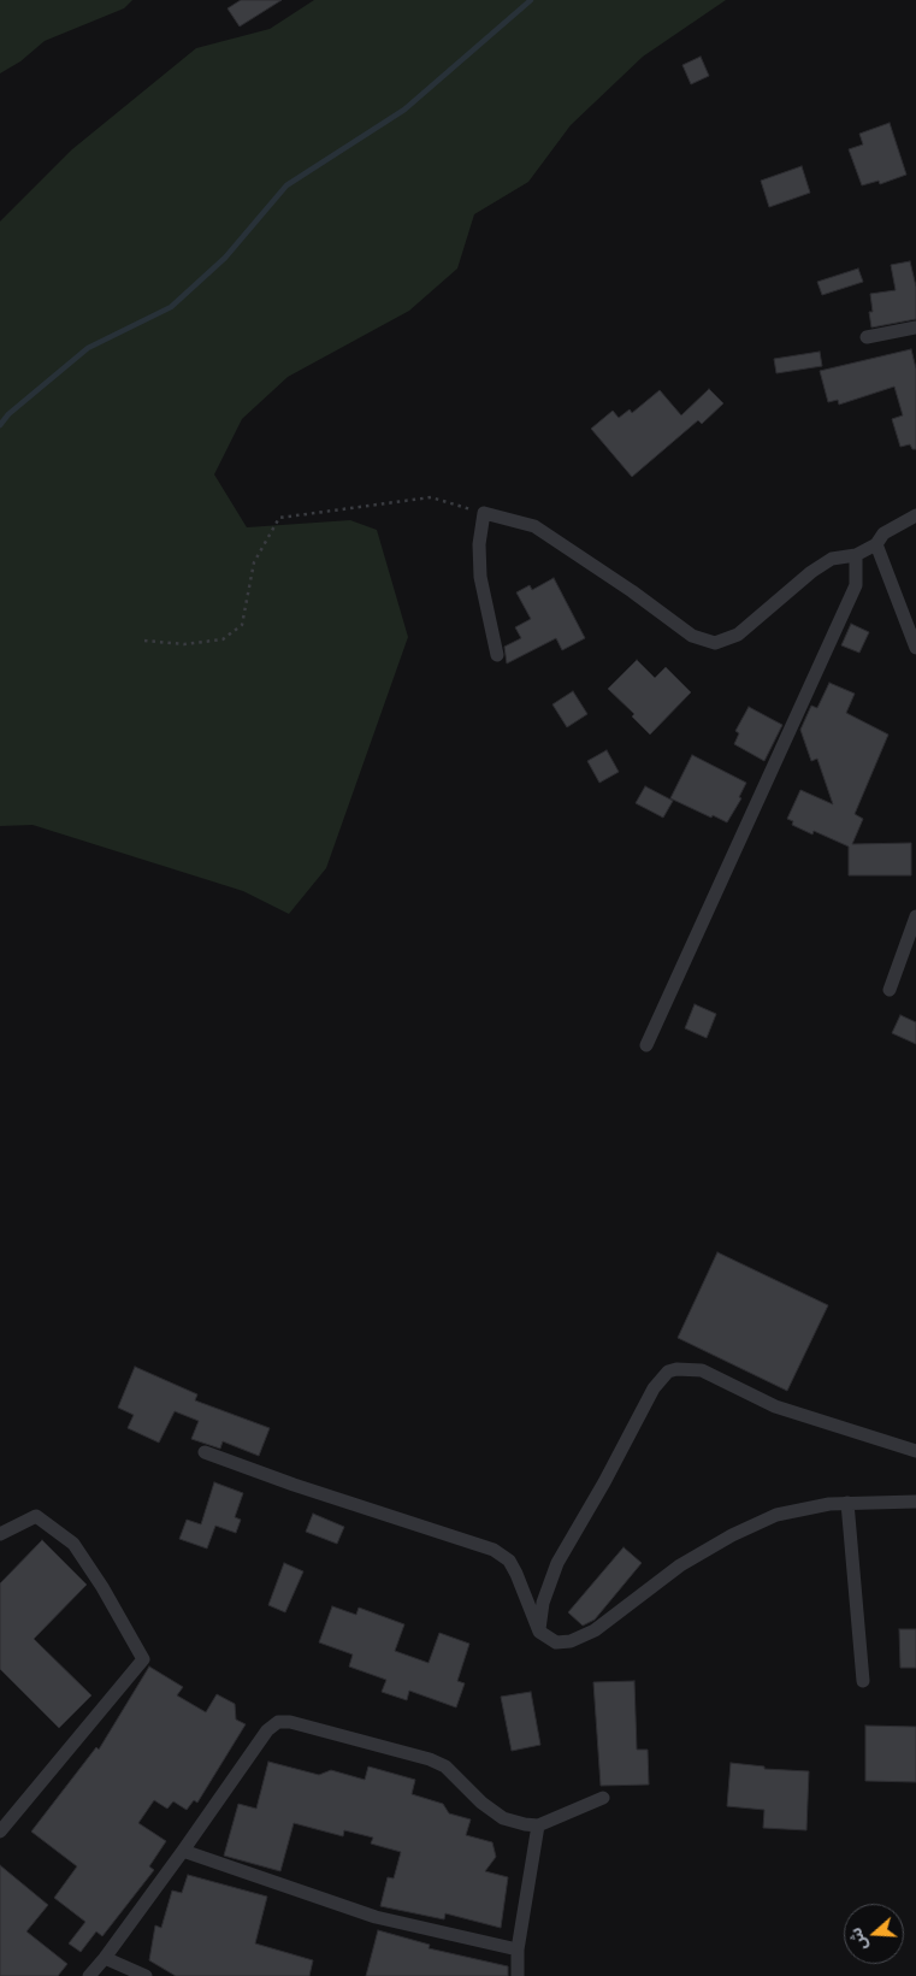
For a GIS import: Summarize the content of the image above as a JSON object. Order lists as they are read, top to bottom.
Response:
{
  "north": "left"
}
